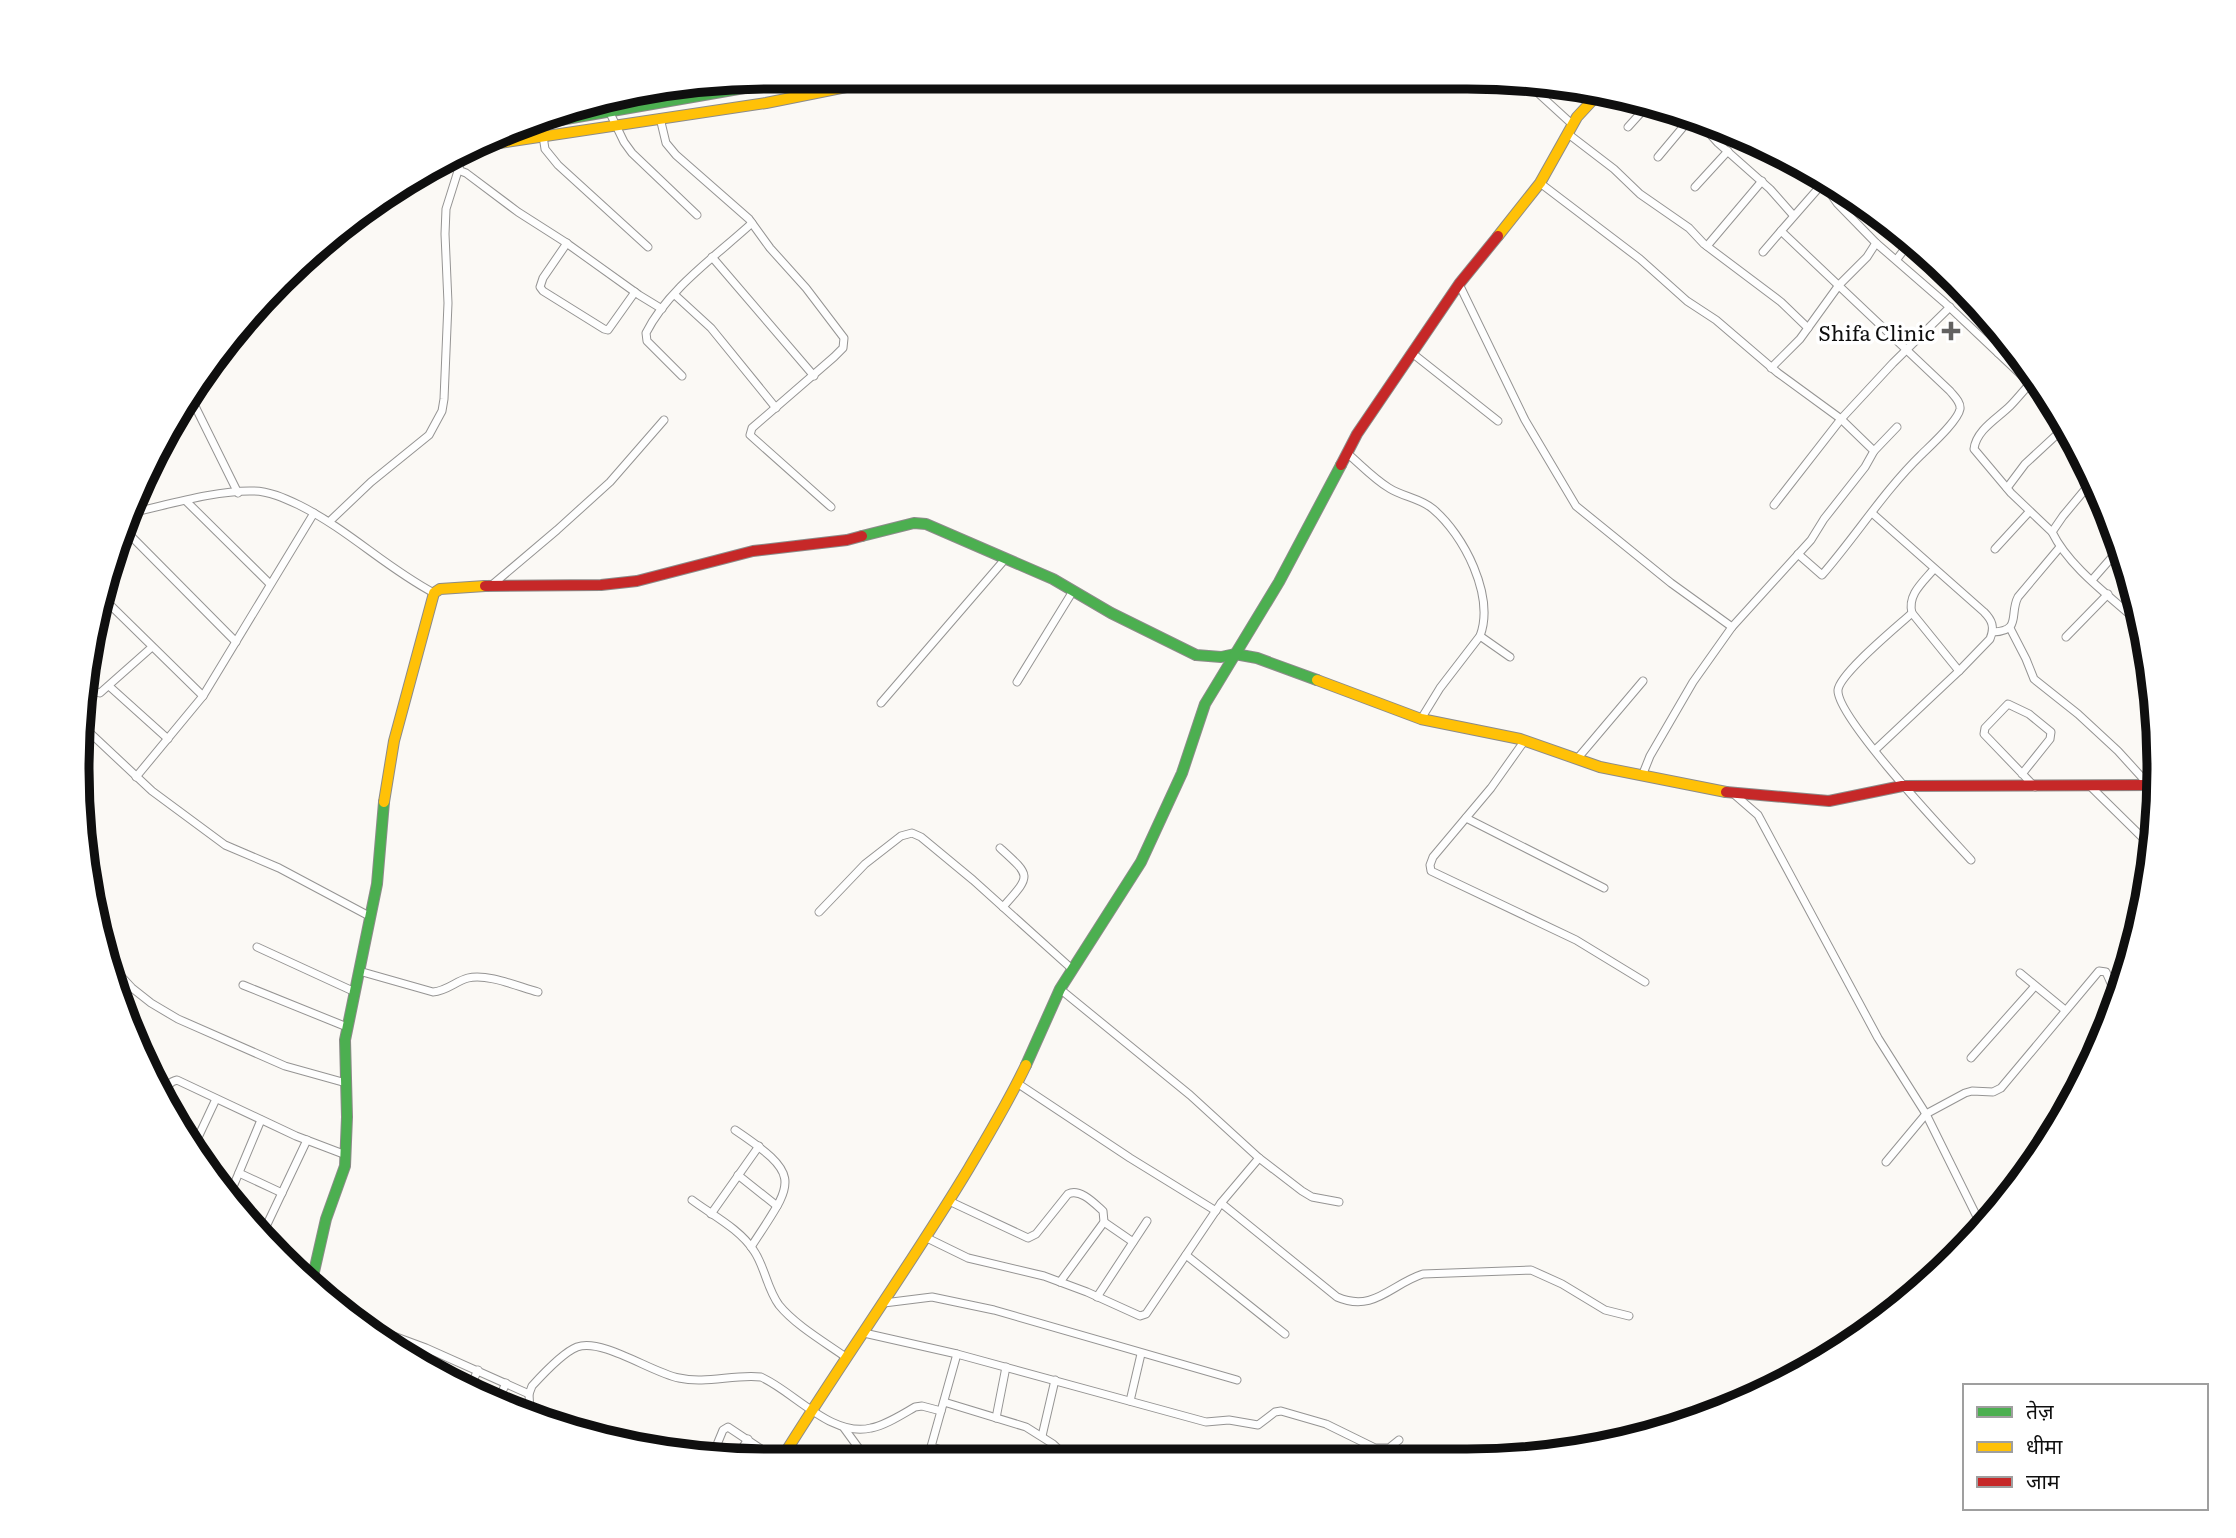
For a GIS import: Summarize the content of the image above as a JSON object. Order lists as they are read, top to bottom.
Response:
{
  "places": {
    "health": ["Shifa Clinic"]
  },
  "legend": ["तेज़", "धीमा", "जाम"]
}
